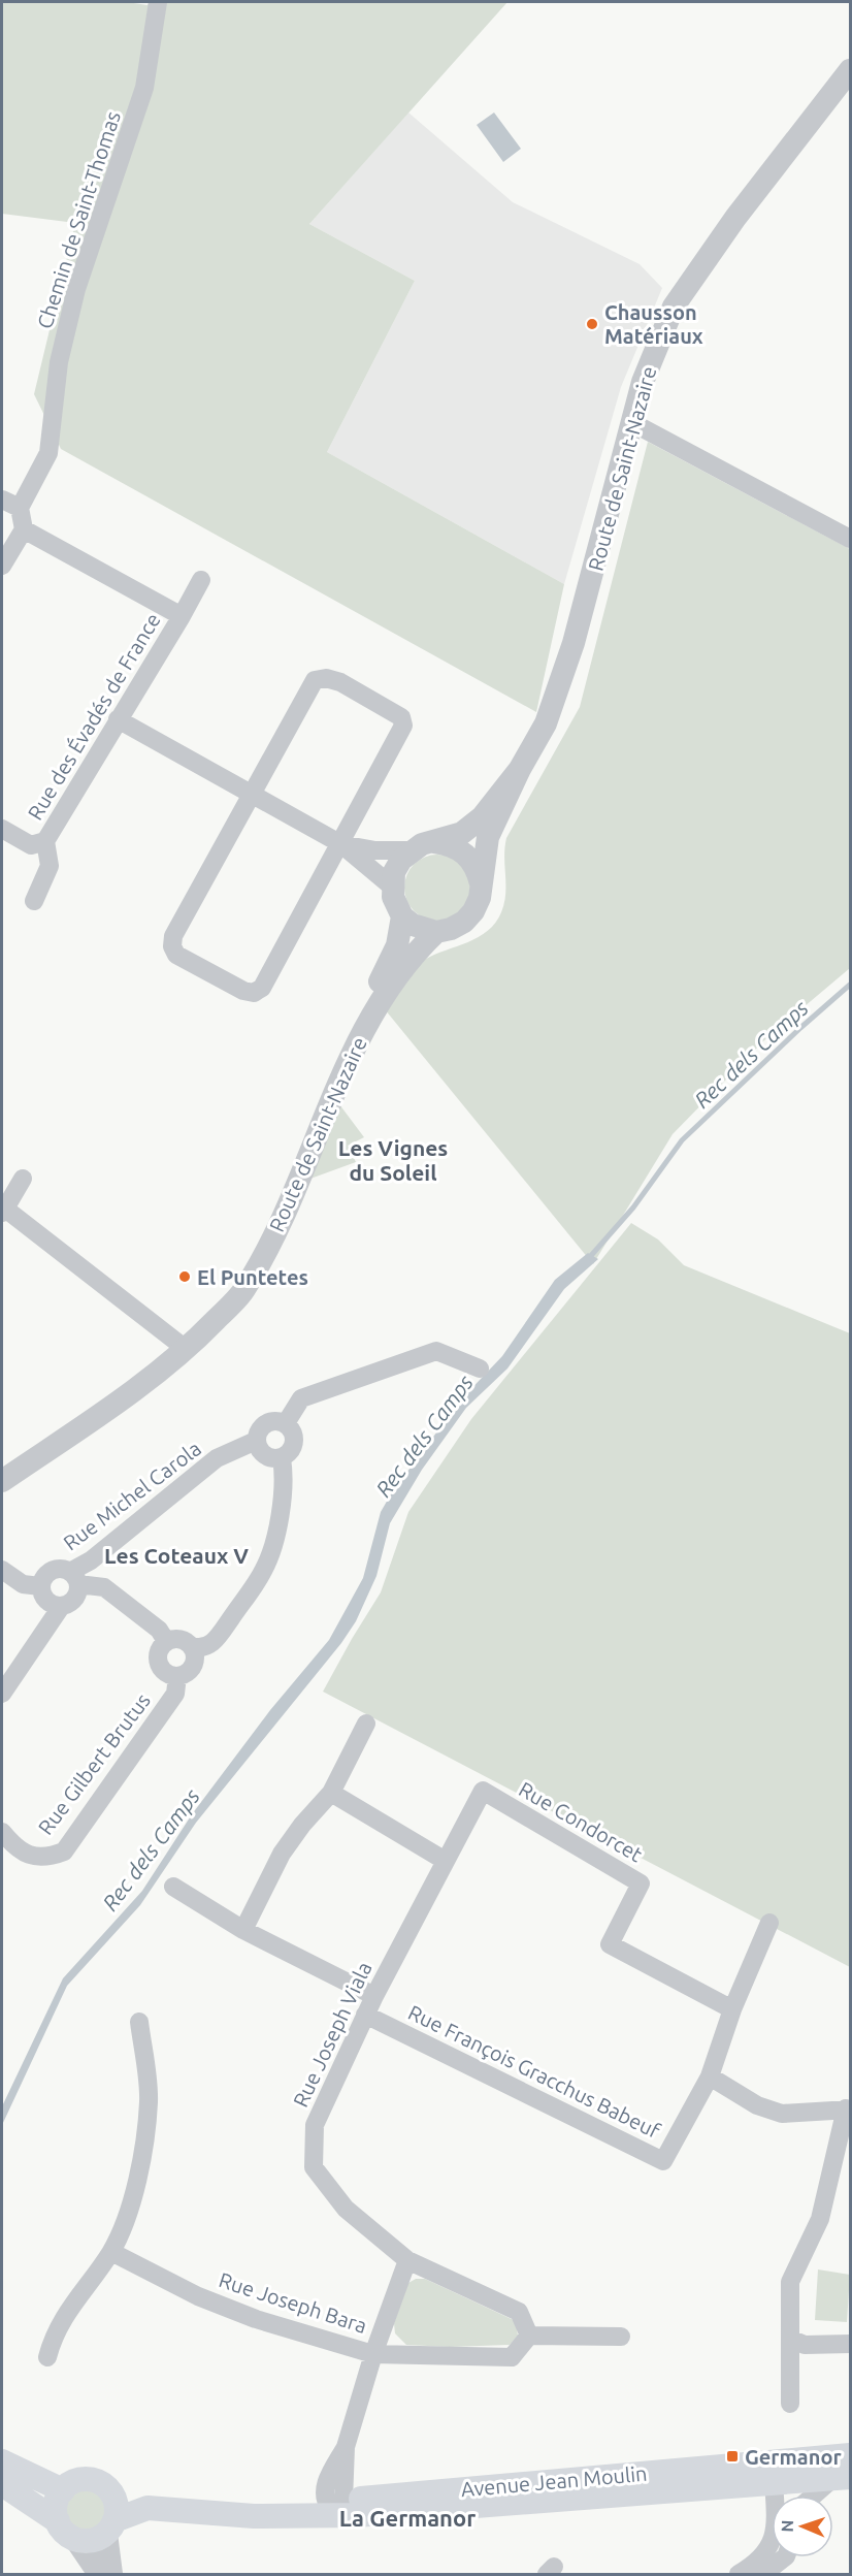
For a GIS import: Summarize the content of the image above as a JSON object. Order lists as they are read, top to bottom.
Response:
{
  "streets": {
    "main road": ["Avenue Jean Moulin"],
    "street": [
      "Chemin de Saint-Thomas",
      "Route de Saint-Nazaire",
      "Rue des Évadés de France",
      "Rue Michel Carola",
      "Rue Gilbert Brutus",
      "Rue Condorcet",
      "Rue Joseph Viala",
      "Rue François Gracchus Babeuf",
      "Rue Joseph Bara"
    ]
  },
  "crossings": [
    ["Rue Condorcet", "Rue Joseph Viala"],
    ["Rue Joseph Viala", "Rue François Gracchus Babeuf"],
    ["Rue Joseph Bara", "Avenue Jean Moulin"]
  ],
  "districts": ["Les Vignes du Soleil", "Les Coteaux V", "La Germanor"],
  "water": ["Rec dels Camps"],
  "places": {
    "other": ["Chausson Matériaux", "El Puntetes"],
    "transit": ["Germanor"]
  },
  "north": "left"
}
